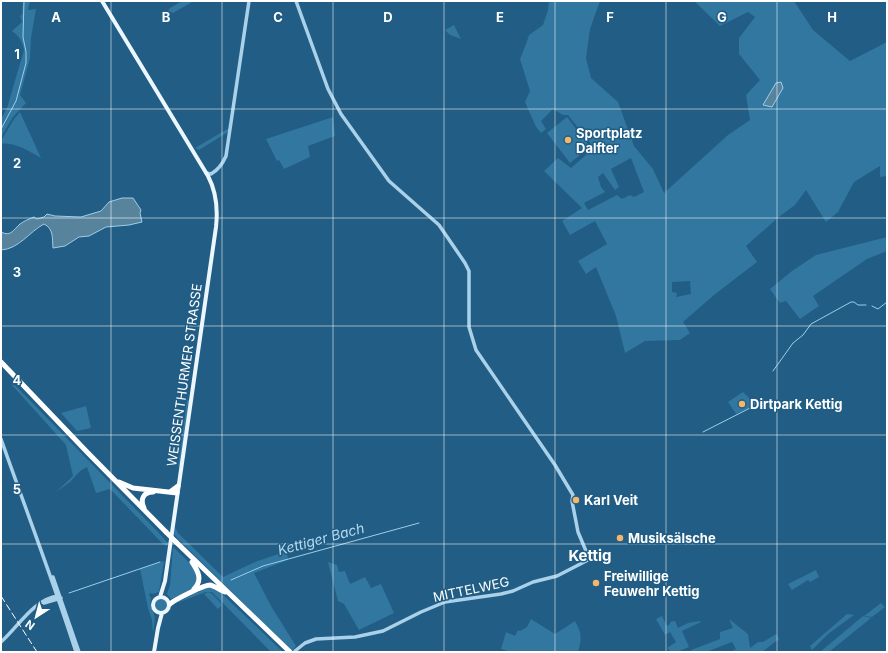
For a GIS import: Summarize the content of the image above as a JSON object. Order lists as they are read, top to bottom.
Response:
{
  "streets": {
    "main road": ["WEISSENTHURMER STRASSE"],
    "street": ["MITTELWEG"]
  },
  "districts": ["Kettig"],
  "water": ["Kettiger Bach"],
  "places": [
    "Sportplatz Dalfter",
    "Dirtpark Kettig",
    "Karl Veit",
    "Musiksälsche",
    "Freiwillige Feuwehr Kettig"
  ],
  "north": "bottom left",
  "grid": {
    "columns": [
      "A",
      "B",
      "C",
      "D",
      "E",
      "F",
      "G",
      "H"
    ],
    "rows": [
      "1",
      "2",
      "3",
      "4",
      "5"
    ]
  }
}
